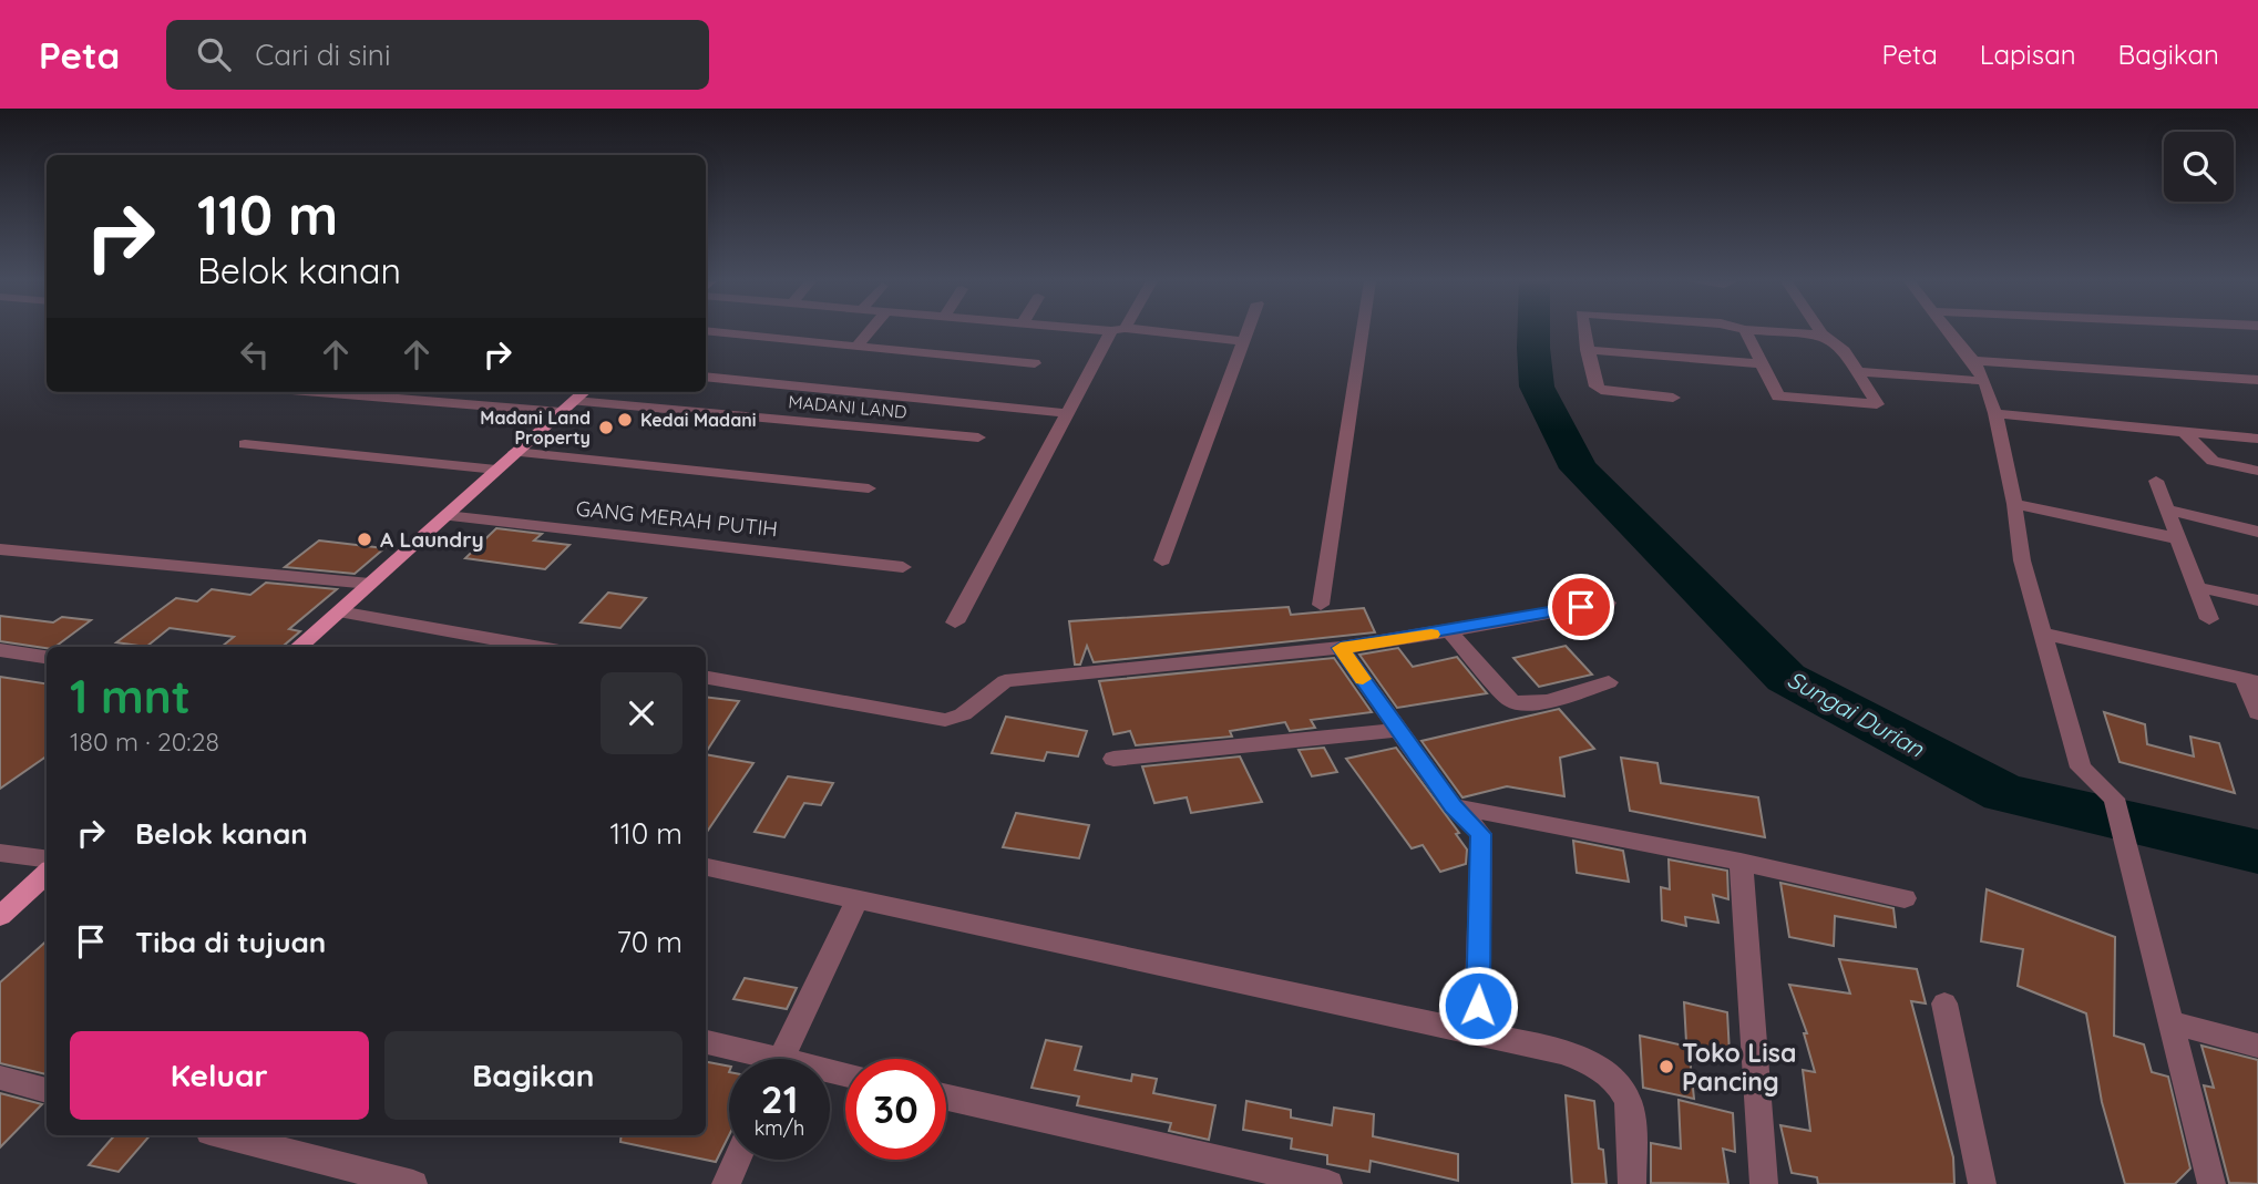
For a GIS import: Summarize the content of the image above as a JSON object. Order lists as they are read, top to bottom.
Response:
{
  "streets": {
    "street": ["MADANI LAND", "GANG MERAH PUTIH"]
  },
  "water": ["Sungai Durian"],
  "places": [
    "Kedai Madani",
    "Madani Land Property",
    "A Laundry",
    "Toko Lisa Pancing"
  ],
  "page": {
    "header": "Peta",
    "search": "Cari di sini",
    "nav": ["Peta", "Lapisan", "Bagikan"],
    "turn": ["110 m", "Belok kanan"],
    "heading": ["1 mnt", "180 m · 20:28"],
    "list": [
      {
        "name": "Belok kanan",
        "value": "110 m"
      },
      {
        "name": "Tiba di tujuan",
        "value": "70 m"
      }
    ],
    "buttons": ["Keluar", "Bagikan"],
    "speed": "21 km/h",
    "limit": "30"
  }
}
